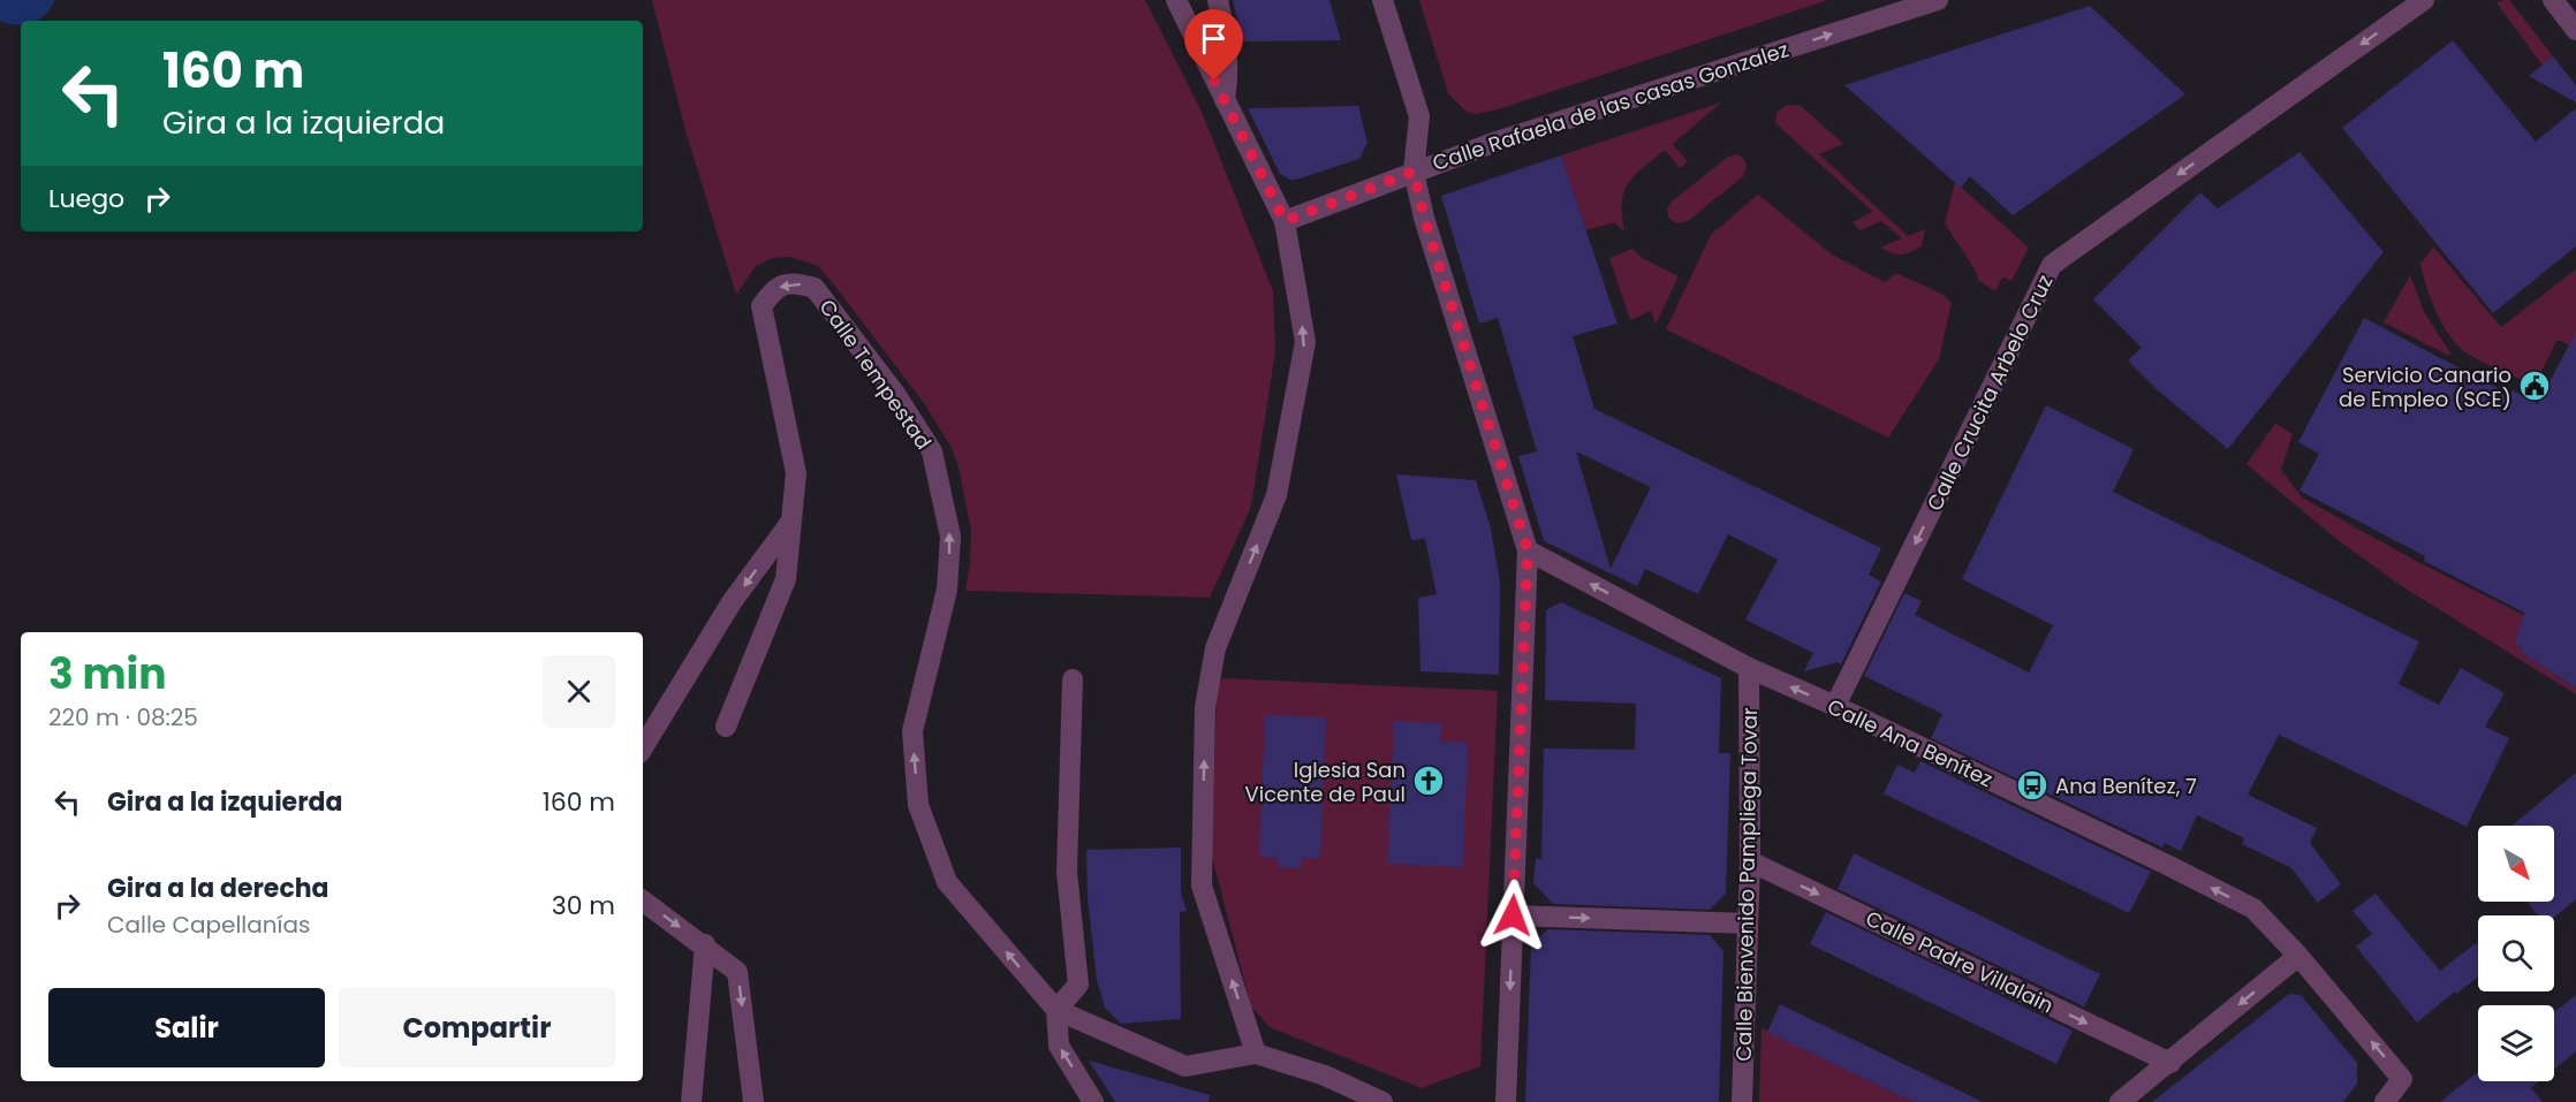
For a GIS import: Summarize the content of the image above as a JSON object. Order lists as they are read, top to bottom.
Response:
{
  "streets": {
    "street": [
      "Calle Rafaela de las casas Gonzalez",
      "Calle Tempestad",
      "Calle Crucita Arbelo Cruz",
      "Calle Ana Benítez",
      "Calle Bienvenido Pampliega Tovar",
      "Calle Padre Villalain"
    ]
  },
  "crossings": [
    ["Calle Crucita Arbelo Cruz", "Calle Ana Benítez"],
    ["Calle Ana Benítez", "Calle Bienvenido Pampliega Tovar"],
    ["Calle Bienvenido Pampliega Tovar", "Calle Padre Villalain"]
  ],
  "one_way": [
    "Calle Rafaela de las casas Gonzalez",
    "Calle Crucita Arbelo Cruz",
    "Calle Ana Benítez",
    "Calle Padre Villalain"
  ],
  "places": {
    "public building": ["Servicio Canario de Empleo (SCE)"],
    "church": ["Iglesia San Vicente de Paul"],
    "bus stop": ["Ana Benítez, 7"]
  },
  "north": "bottom right",
  "page": {
    "turn": ["160 m", "Gira a la izquierda"],
    "then": "Luego",
    "heading": ["3 min", "220 m · 08:25"],
    "list": [
      {
        "name": "Gira a la izquierda",
        "value": "160 m"
      },
      {
        "name": "Gira a la derecha",
        "note": "Calle Capellanías",
        "value": "30 m"
      }
    ],
    "buttons": ["Salir", "Compartir"]
  }
}
